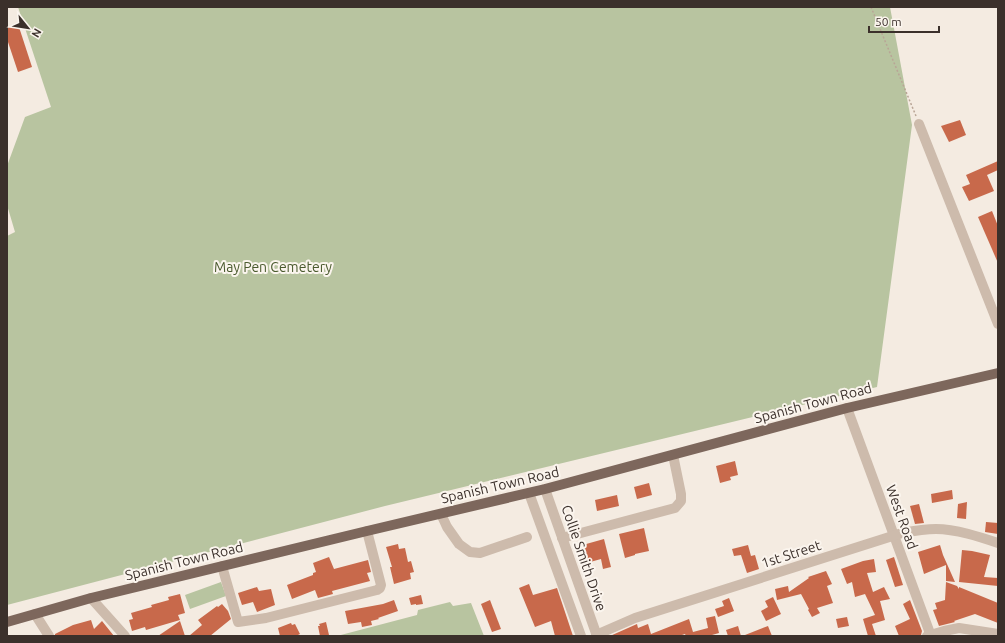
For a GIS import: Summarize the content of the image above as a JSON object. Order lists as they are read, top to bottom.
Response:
{
  "streets": {
    "main road": ["Spanish Town Road"],
    "street": ["West Road", "1st Street", "Collie Smith Drive"]
  },
  "crossings": [
    ["Spanish Town Road", "West Road"],
    ["Spanish Town Road", "Collie Smith Drive"],
    ["West Road", "1st Street"],
    ["1st Street", "Collie Smith Drive"]
  ],
  "parks": ["May Pen Cemetery"],
  "scale_bar": "50 m",
  "north": "bottom right"
}
